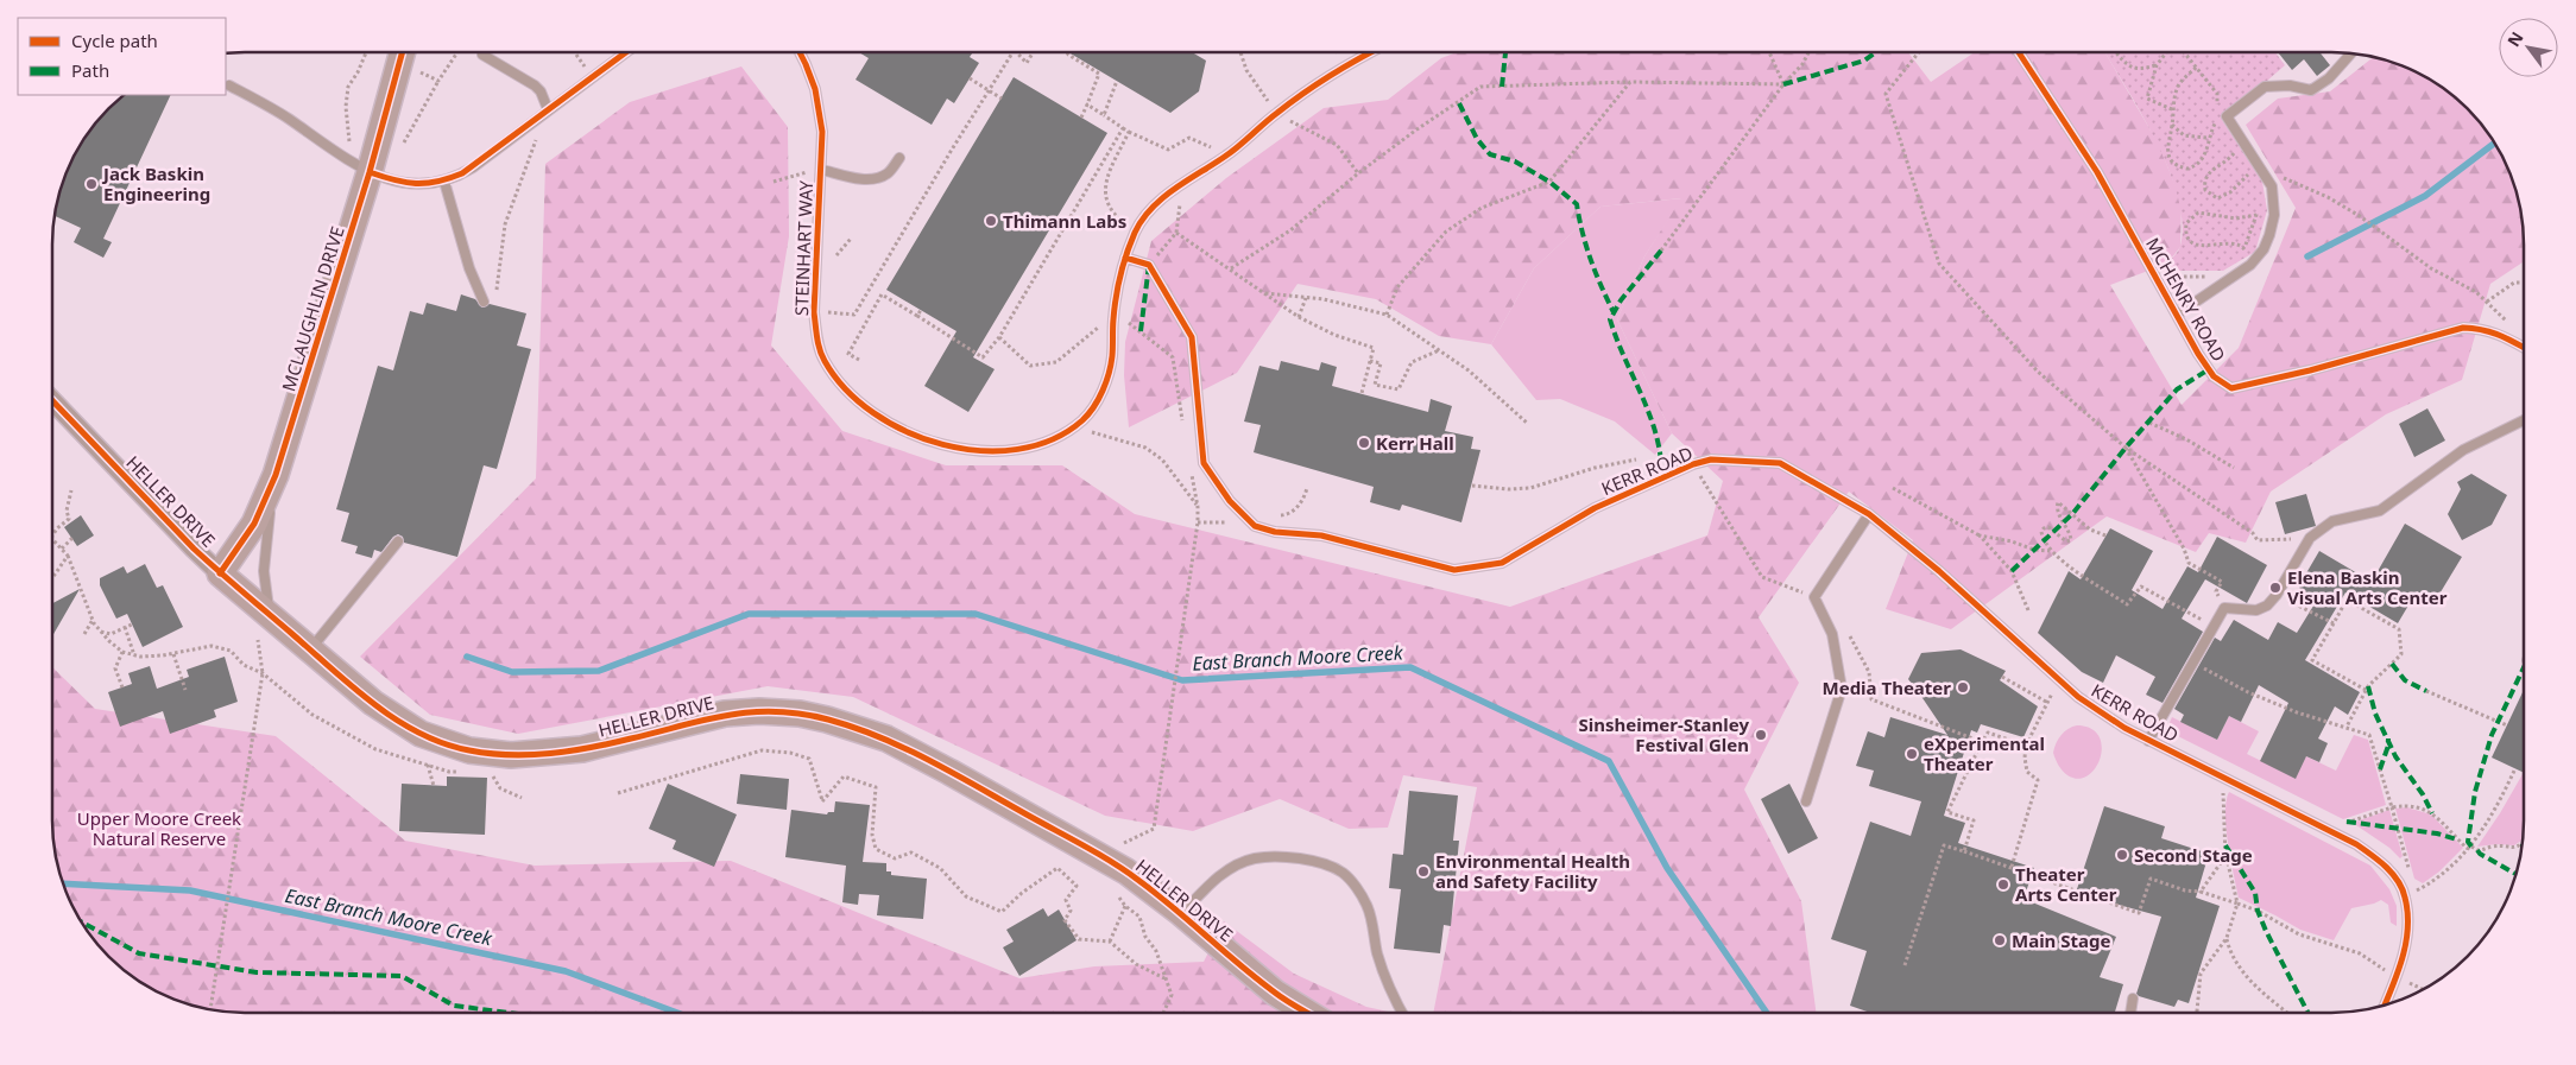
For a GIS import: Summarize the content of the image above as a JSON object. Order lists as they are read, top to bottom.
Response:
{
  "streets": {
    "main road": ["MCLAUGHLIN DRIVE", "HELLER DRIVE"],
    "lane": ["STEINHART WAY", "MCHENRY ROAD", "KERR ROAD"]
  },
  "crossings": [
    ["MCLAUGHLIN DRIVE", "HELLER DRIVE"]
  ],
  "water": ["East Branch Moore Creek"],
  "parks": ["Upper Moore Creek Natural Reserve"],
  "places": [
    "Jack Baskin Engineering",
    "Thimann Labs",
    "Kerr Hall",
    "Elena Baskin Visual Arts Center",
    "Media Theater",
    "Sinsheimer-Stanley Festival Glen",
    "eXperimental Theater",
    "Second Stage",
    "Environmental Health and Safety Facility",
    "Theater Arts Center",
    "Main Stage"
  ],
  "legend": ["Cycle path", "Path"],
  "north": "top left"
}
